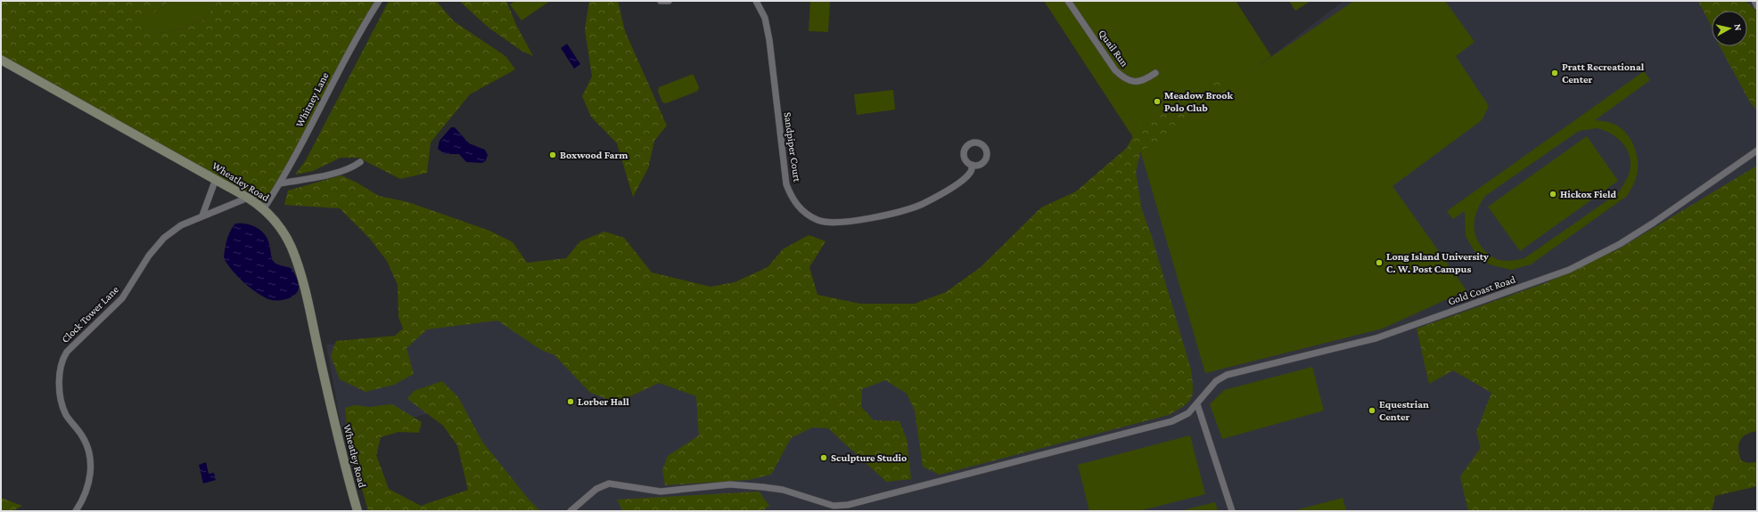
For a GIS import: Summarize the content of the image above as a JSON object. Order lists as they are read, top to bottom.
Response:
{
  "streets": {
    "main road": ["Wheatley Road"],
    "street": [
      "Quail Run",
      "Whitney Lane",
      "Sandpiper Court",
      "Gold Coast Road",
      "Clock Tower Lane"
    ]
  },
  "crossings": [
    ["Whitney Lane", "Wheatley Road"],
    ["Wheatley Road", "Clock Tower Lane"]
  ],
  "places": [
    "Pratt Recreational Center",
    "Meadow Brook Polo Club",
    "Boxwood Farm",
    "Hickox Field",
    "Long Island University C. W. Post Campus",
    "Lorber Hall",
    "Equestrian Center",
    "Sculpture Studio"
  ],
  "north": "right"
}
